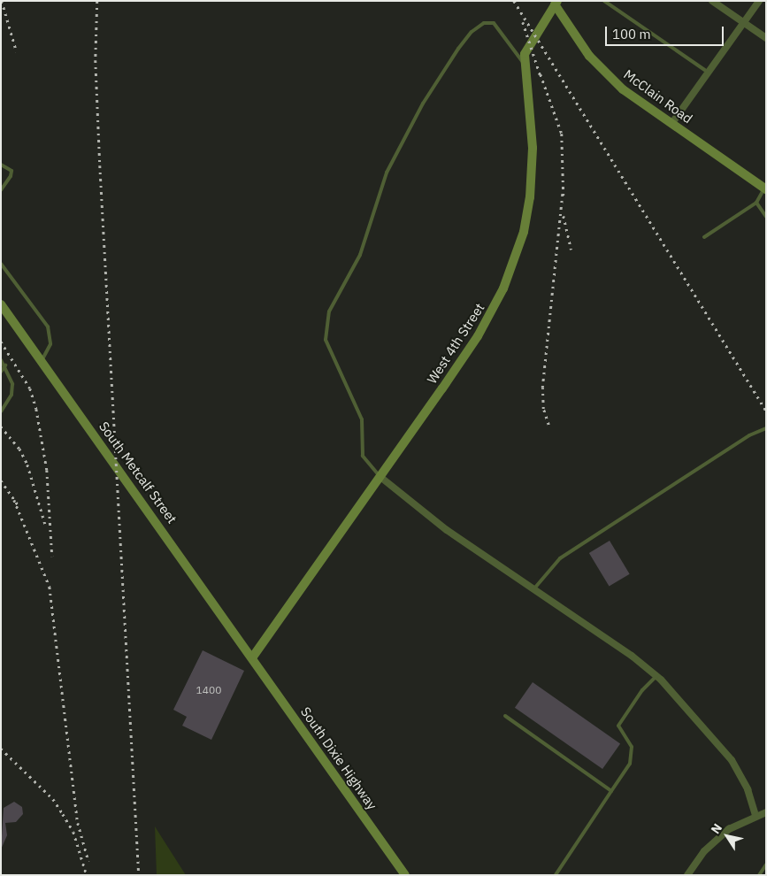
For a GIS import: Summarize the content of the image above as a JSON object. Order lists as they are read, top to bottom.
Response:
{
  "streets": {
    "street": [
      "McClain Road",
      "West 4th Street",
      "South Metcalf Street",
      "South Dixie Highway"
    ]
  },
  "crossings": [
    ["McClain Road", "West 4th Street"],
    ["West 4th Street", "South Metcalf Street"],
    ["West 4th Street", "South Dixie Highway"],
    ["South Metcalf Street", "South Dixie Highway"]
  ],
  "house_numbers": ["1400"],
  "scale_bar": "100 m",
  "north": "top left"
}
